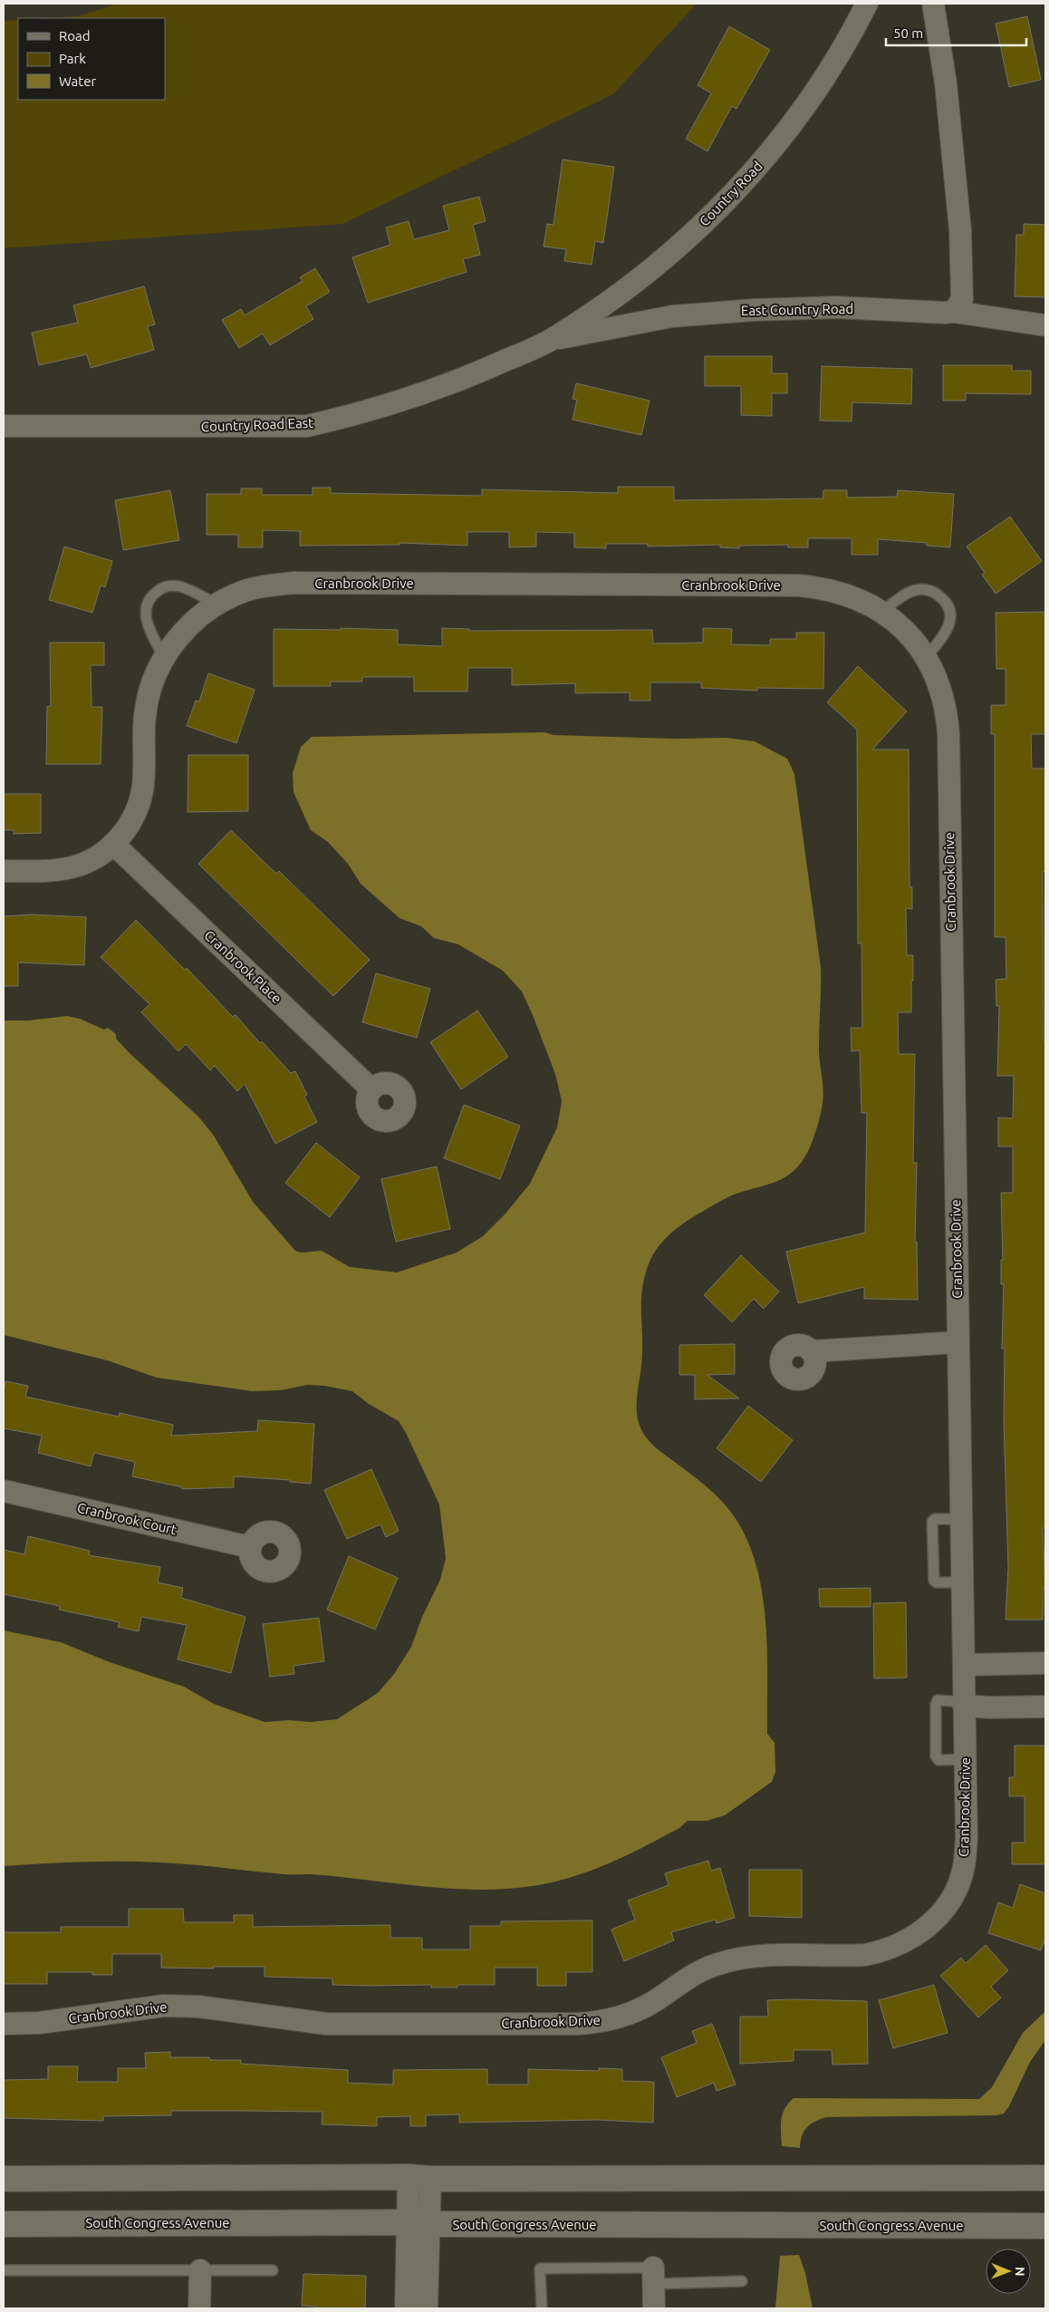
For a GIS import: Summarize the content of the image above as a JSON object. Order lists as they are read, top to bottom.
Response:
{
  "streets": {
    "main road": ["South Congress Avenue"],
    "street": [
      "Country Road",
      "East Country Road",
      "Country Road East",
      "Cranbrook Drive",
      "Cranbrook Place",
      "Cranbrook Court"
    ]
  },
  "crossings": [
    ["Country Road", "East Country Road"],
    ["Country Road", "Country Road East"],
    ["East Country Road", "Country Road East"],
    ["Cranbrook Drive", "Cranbrook Place"]
  ],
  "legend": ["Road", "Park", "Water"],
  "scale_bar": "50 m",
  "north": "right"
}
